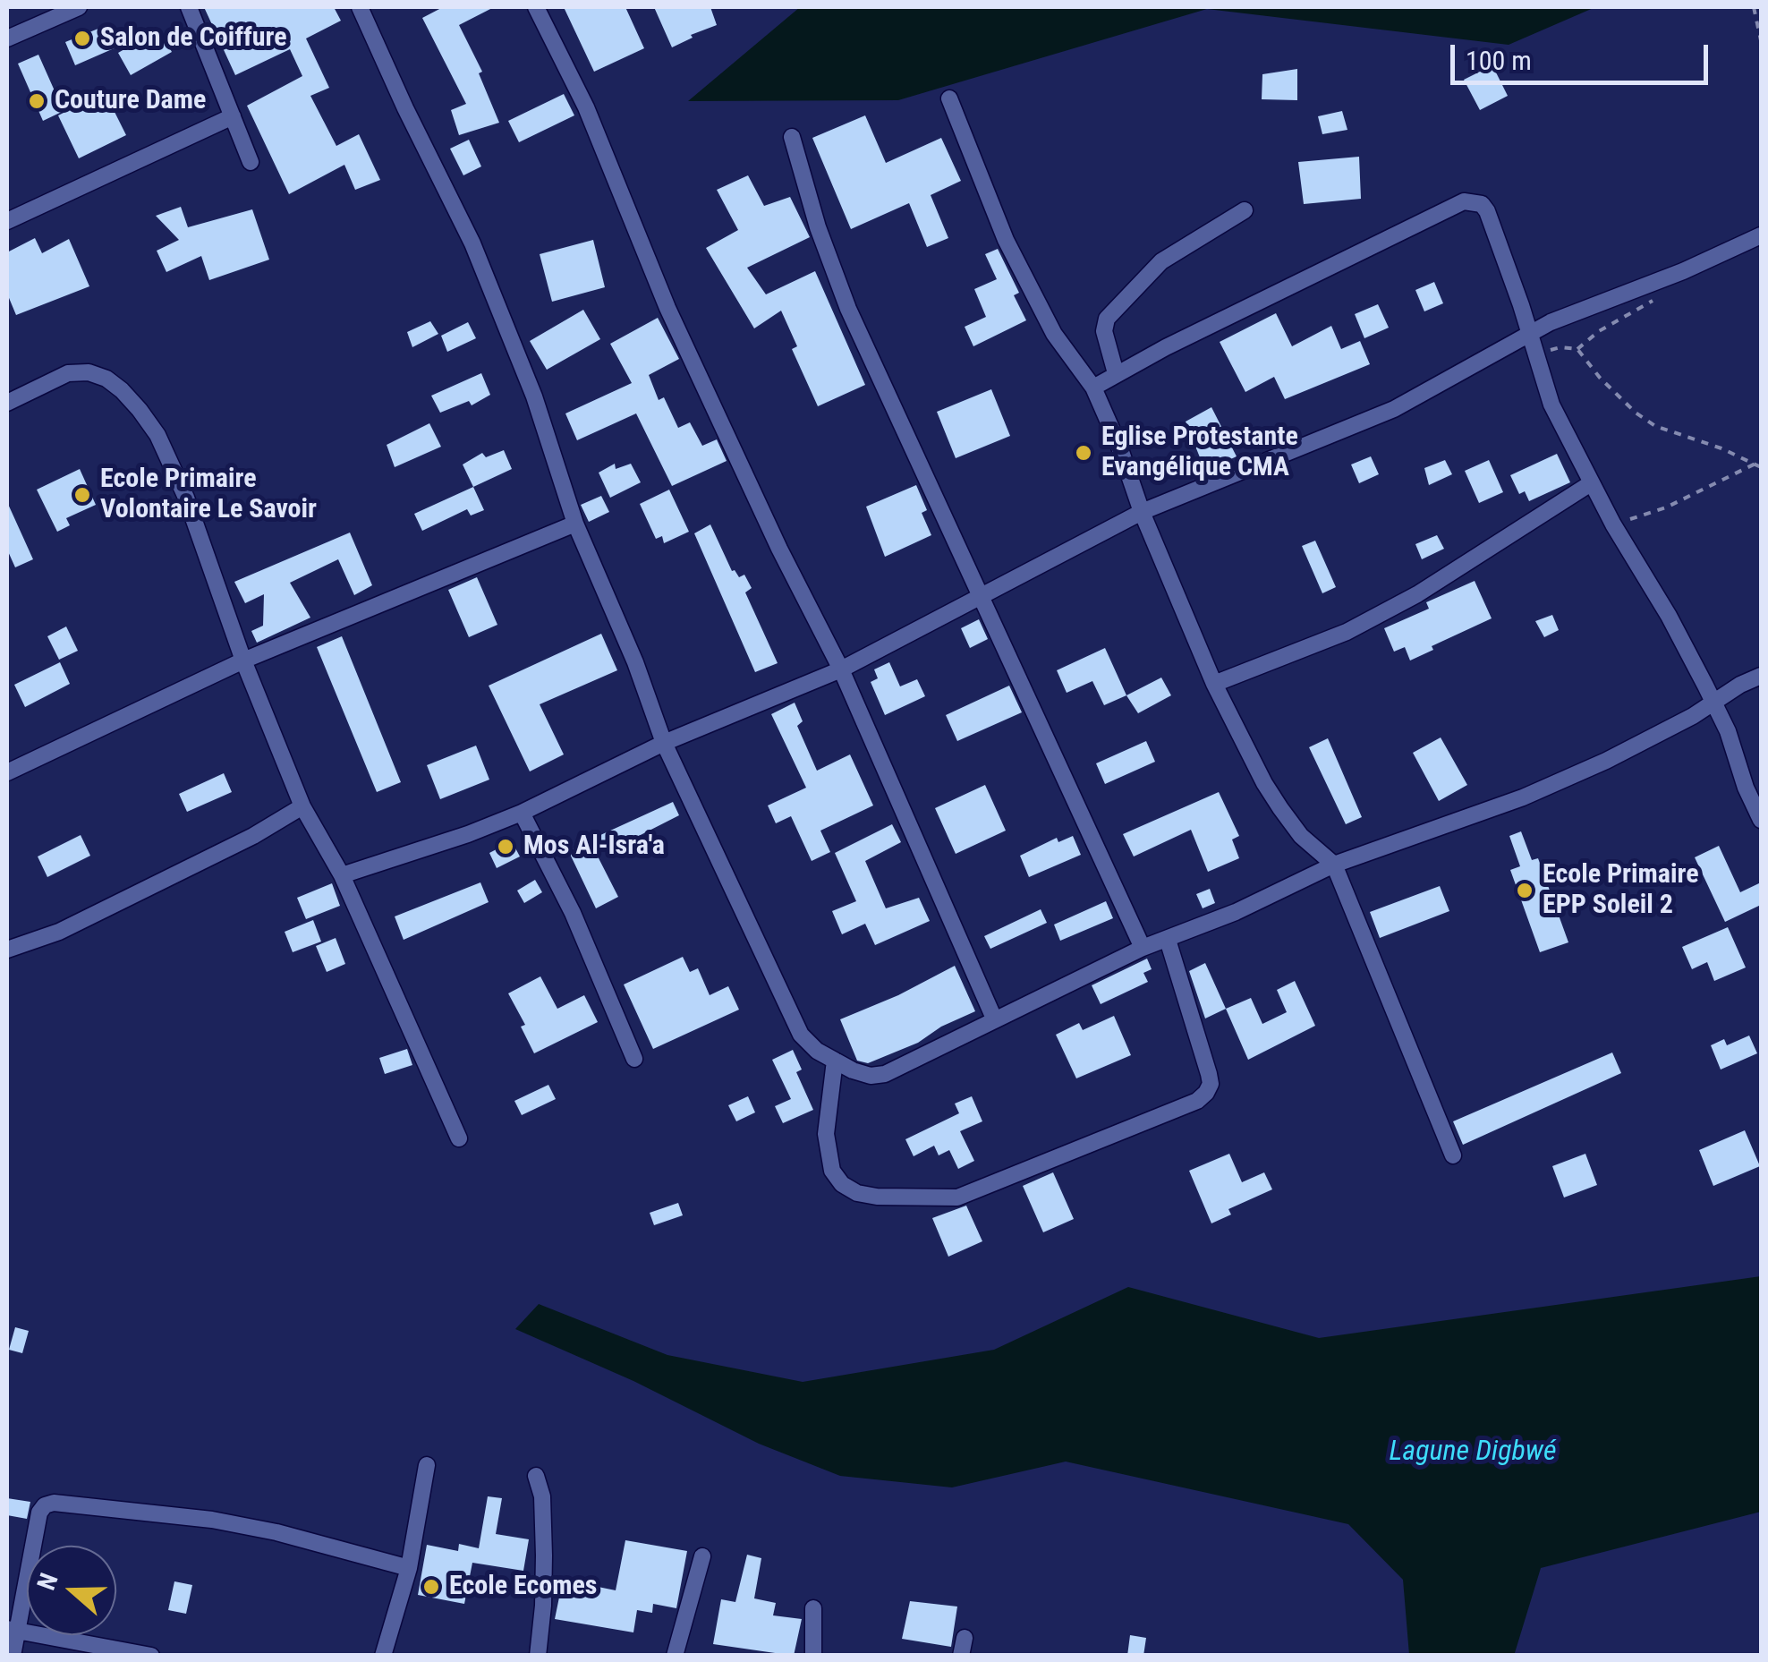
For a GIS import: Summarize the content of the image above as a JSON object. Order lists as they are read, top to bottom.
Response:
{
  "water": ["Lagune Digbwé"],
  "places": [
    "Salon de Coiffure",
    "Couture Dame",
    "Eglise Protestante Evangélique CMA",
    "Ecole Primaire Volontaire Le Savoir",
    "Mos Al-Isra'a",
    "Ecole Primaire EPP Soleil 2",
    "Ecole Ecomes"
  ],
  "scale_bar": "100 m",
  "north": "left"
}
